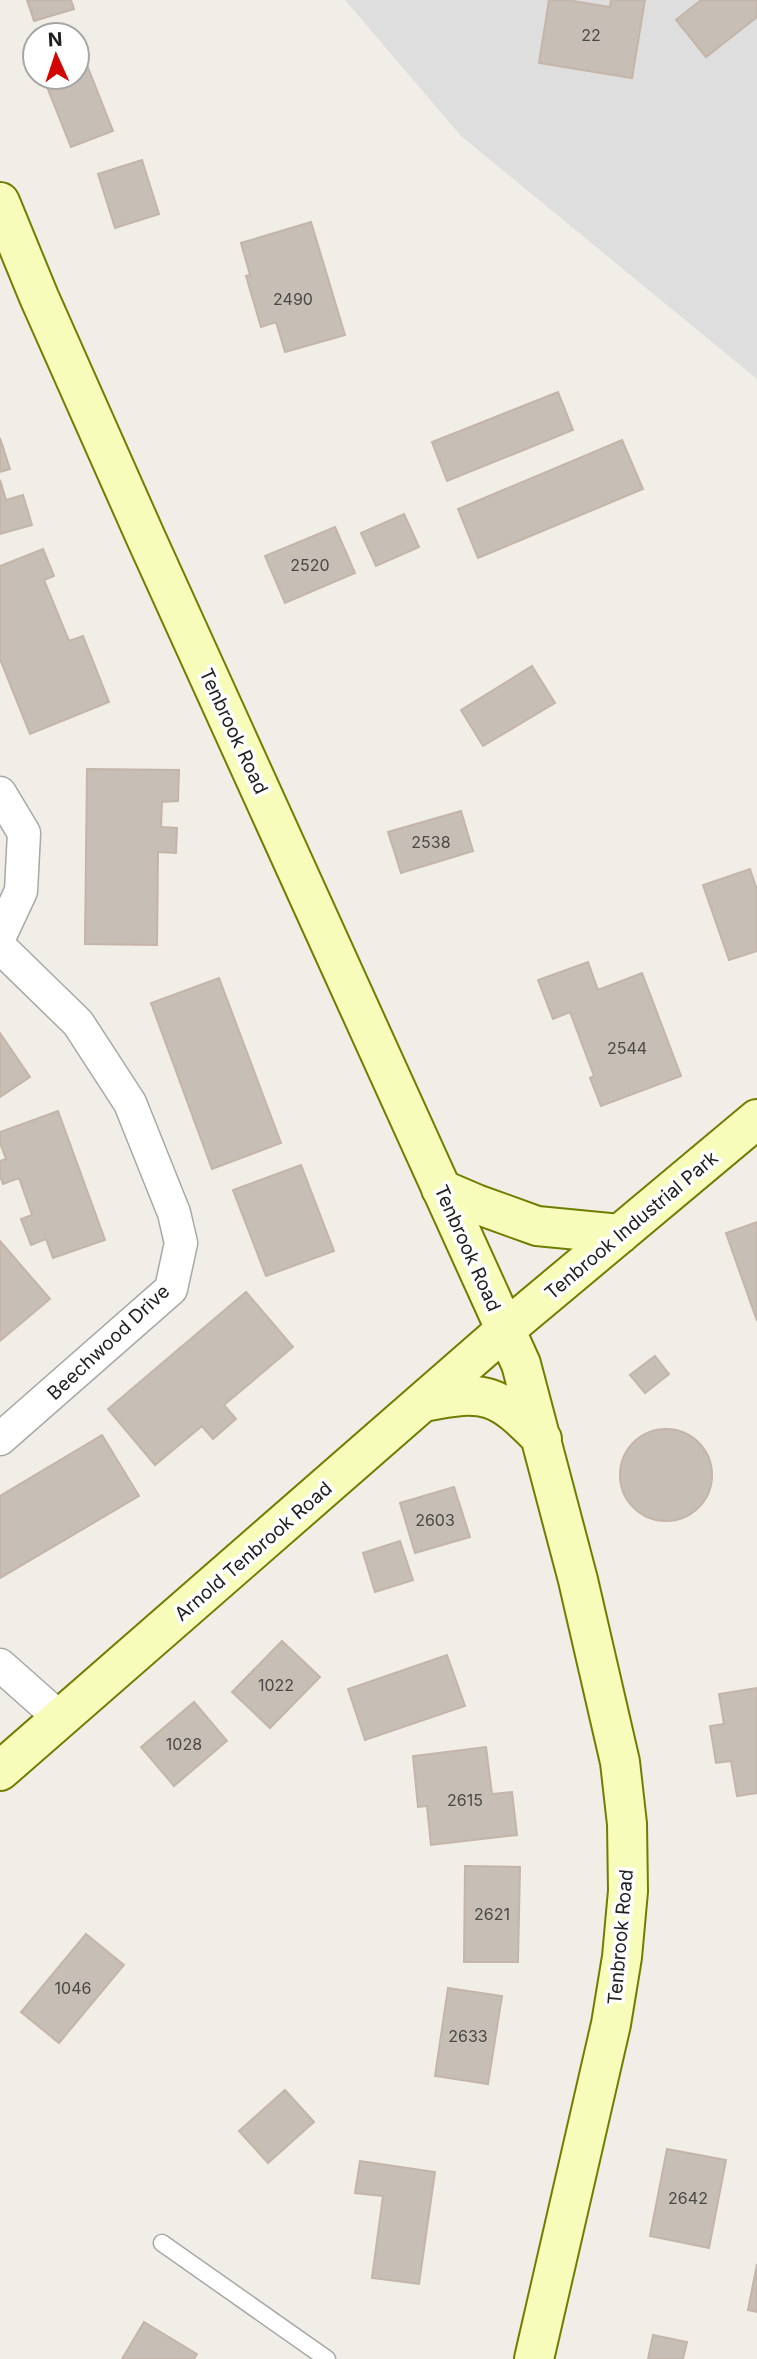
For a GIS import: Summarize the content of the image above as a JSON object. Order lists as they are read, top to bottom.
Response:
{
  "streets": {
    "street": [
      "Tenbrook Road",
      "Tenbrook Industrial Park",
      "Beechwood Drive",
      "Arnold Tenbrook Road"
    ]
  },
  "crossings": [
    ["Tenbrook Road", "Tenbrook Industrial Park"],
    ["Tenbrook Road", "Arnold Tenbrook Road"],
    ["Tenbrook Industrial Park", "Arnold Tenbrook Road"]
  ],
  "house_numbers": [
    "22",
    "2490",
    "2520",
    "2538",
    "2544",
    "2603",
    "1022",
    "1028",
    "2615",
    "2621",
    "1046",
    "2633",
    "2642"
  ],
  "north": "top"
}
